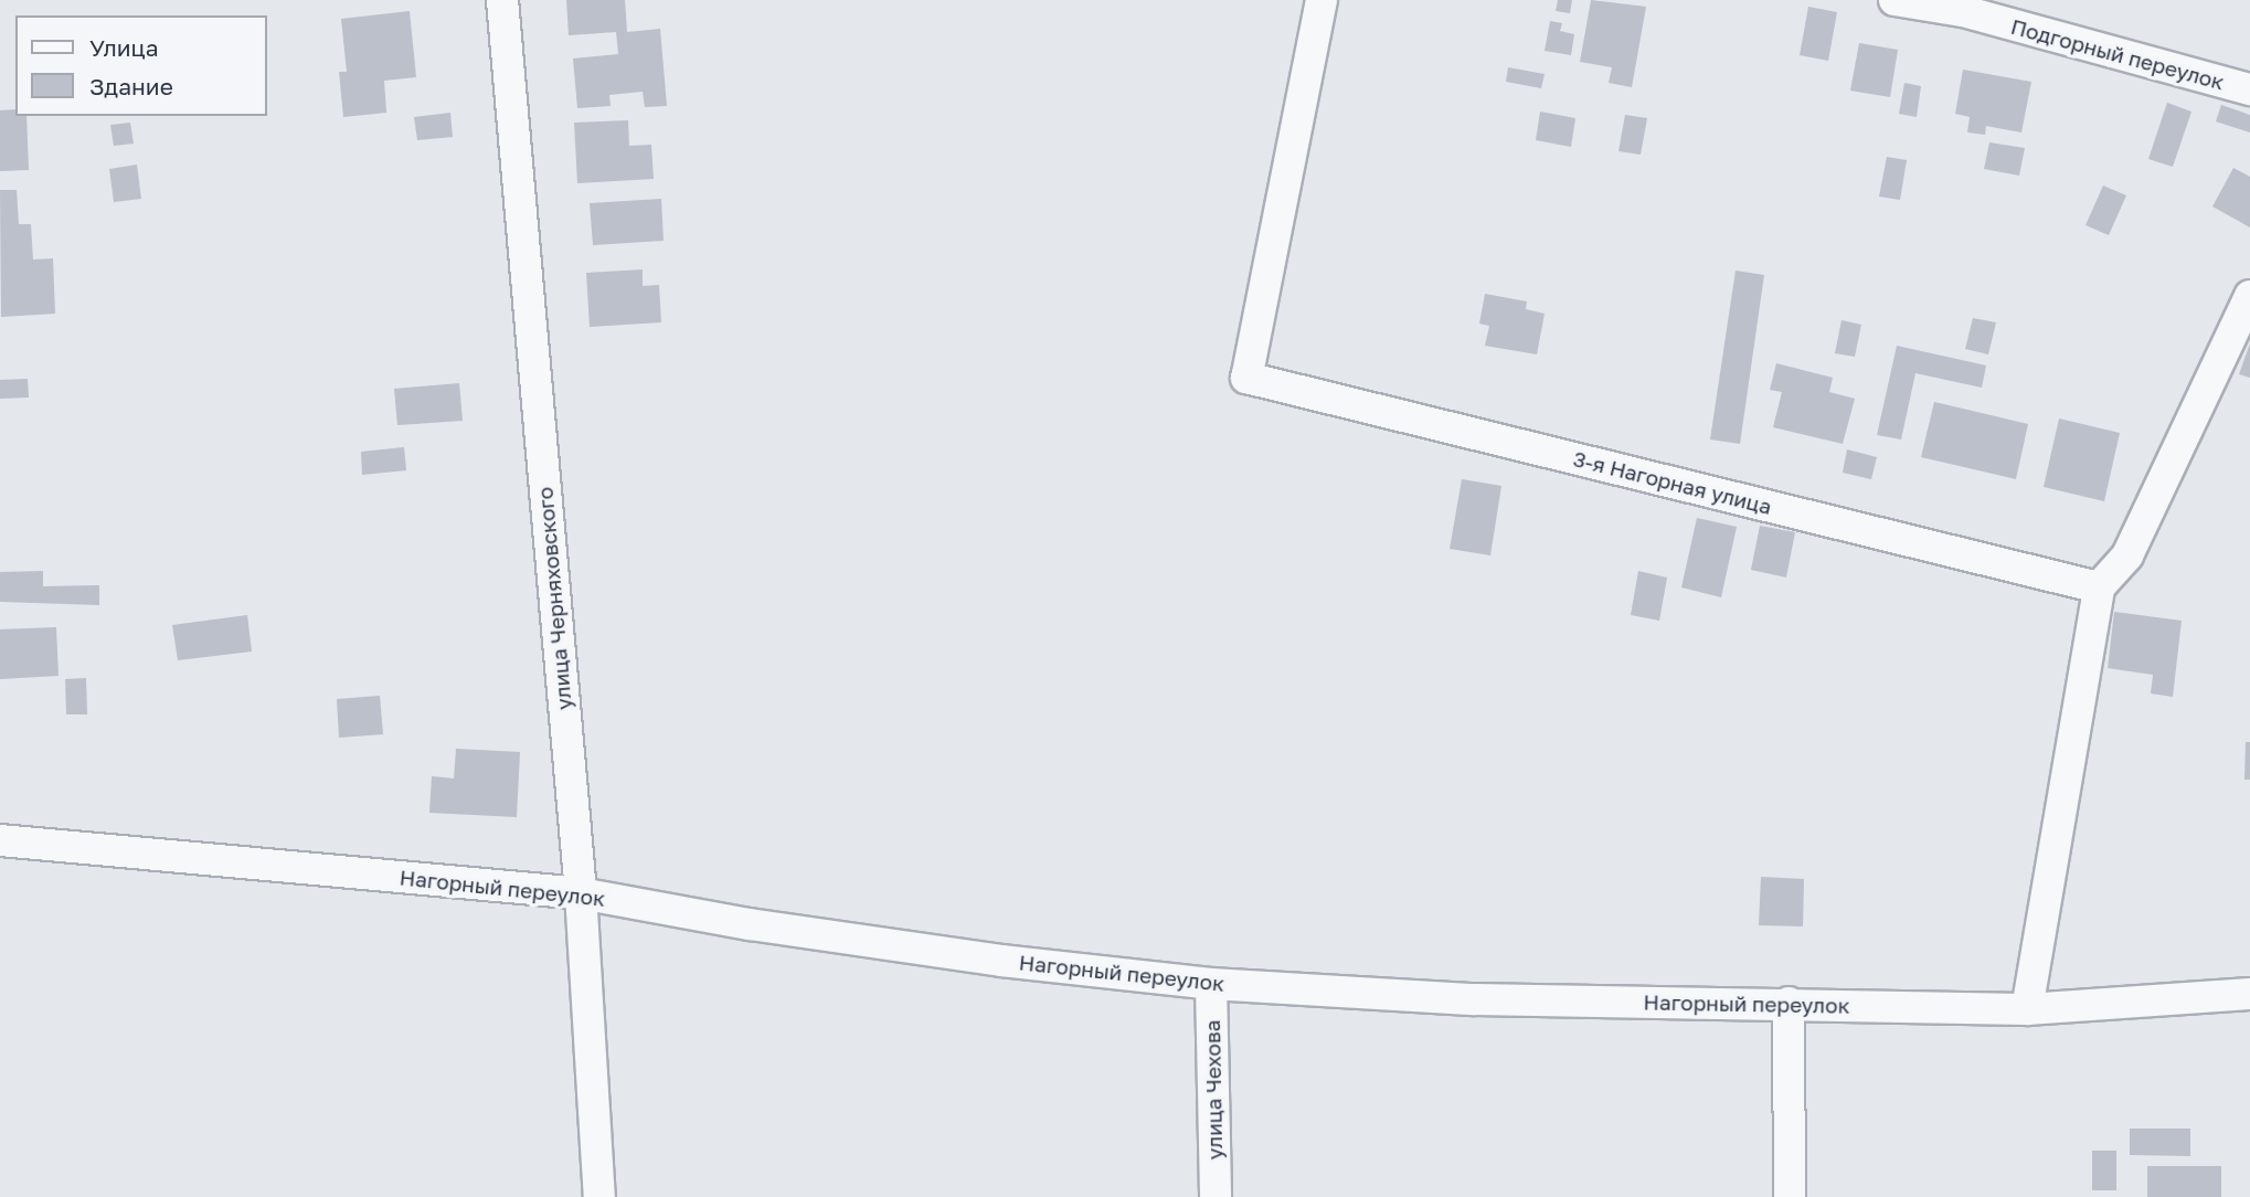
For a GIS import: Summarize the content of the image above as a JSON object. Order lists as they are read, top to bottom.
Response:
{
  "streets": {
    "street": [
      "Подгорный переулок",
      "3-я Нагорная улица",
      "улица Черняховского",
      "Нагорный переулок",
      "улица Чехова"
    ]
  },
  "crossings": [
    ["улица Черняховского", "Нагорный переулок"],
    ["Нагорный переулок", "улица Чехова"]
  ],
  "legend": ["Улица", "Здание"]
}
